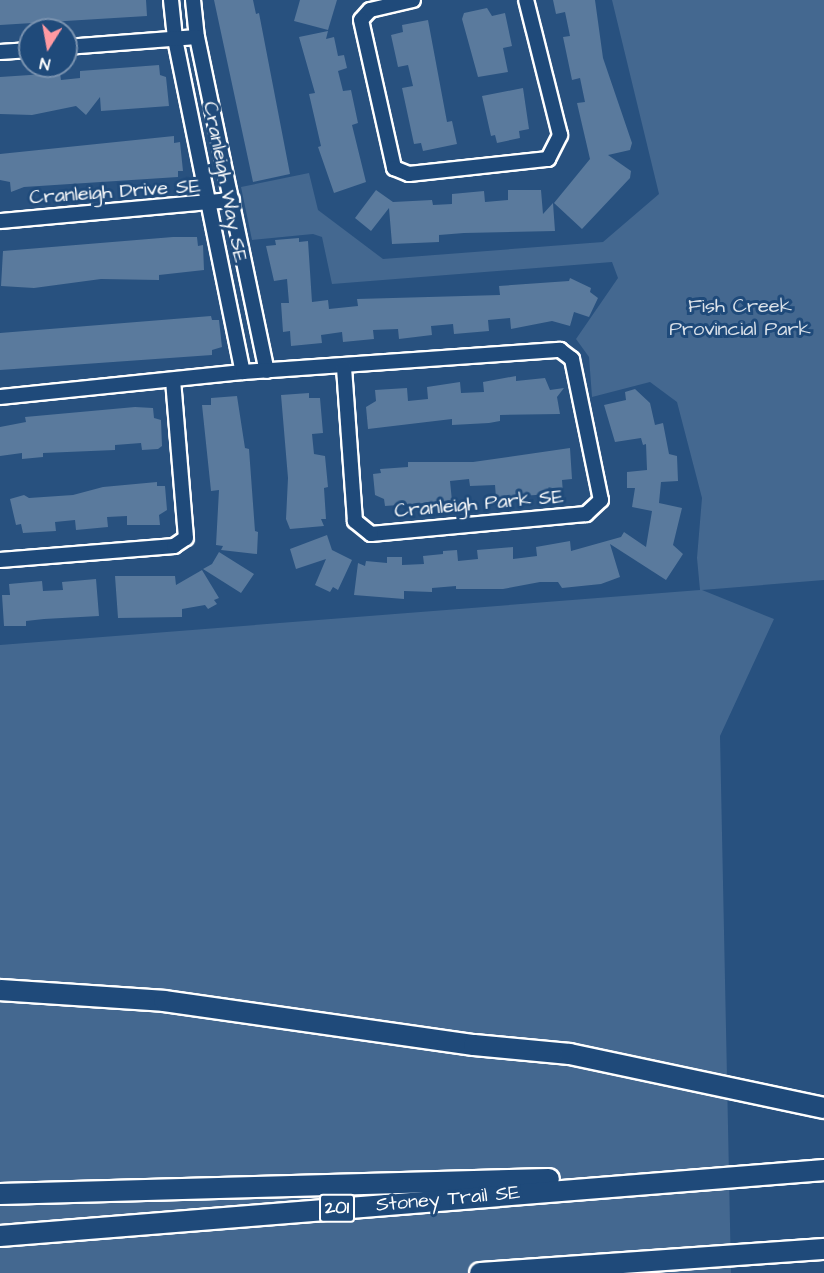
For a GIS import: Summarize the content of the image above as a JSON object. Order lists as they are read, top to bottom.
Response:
{
  "streets": {
    "highway": ["Stoney Trail SE", "201"],
    "street": ["Cranleigh Way SE", "Cranleigh Drive SE", "Cranleigh Park SE"]
  },
  "crossings": [
    ["Cranleigh Way SE", "Cranleigh Drive SE"],
    ["Cranleigh Way SE", "Cranleigh Park SE"]
  ],
  "parks": ["Fish Creek Provincial Park"],
  "north": "bottom"
}
